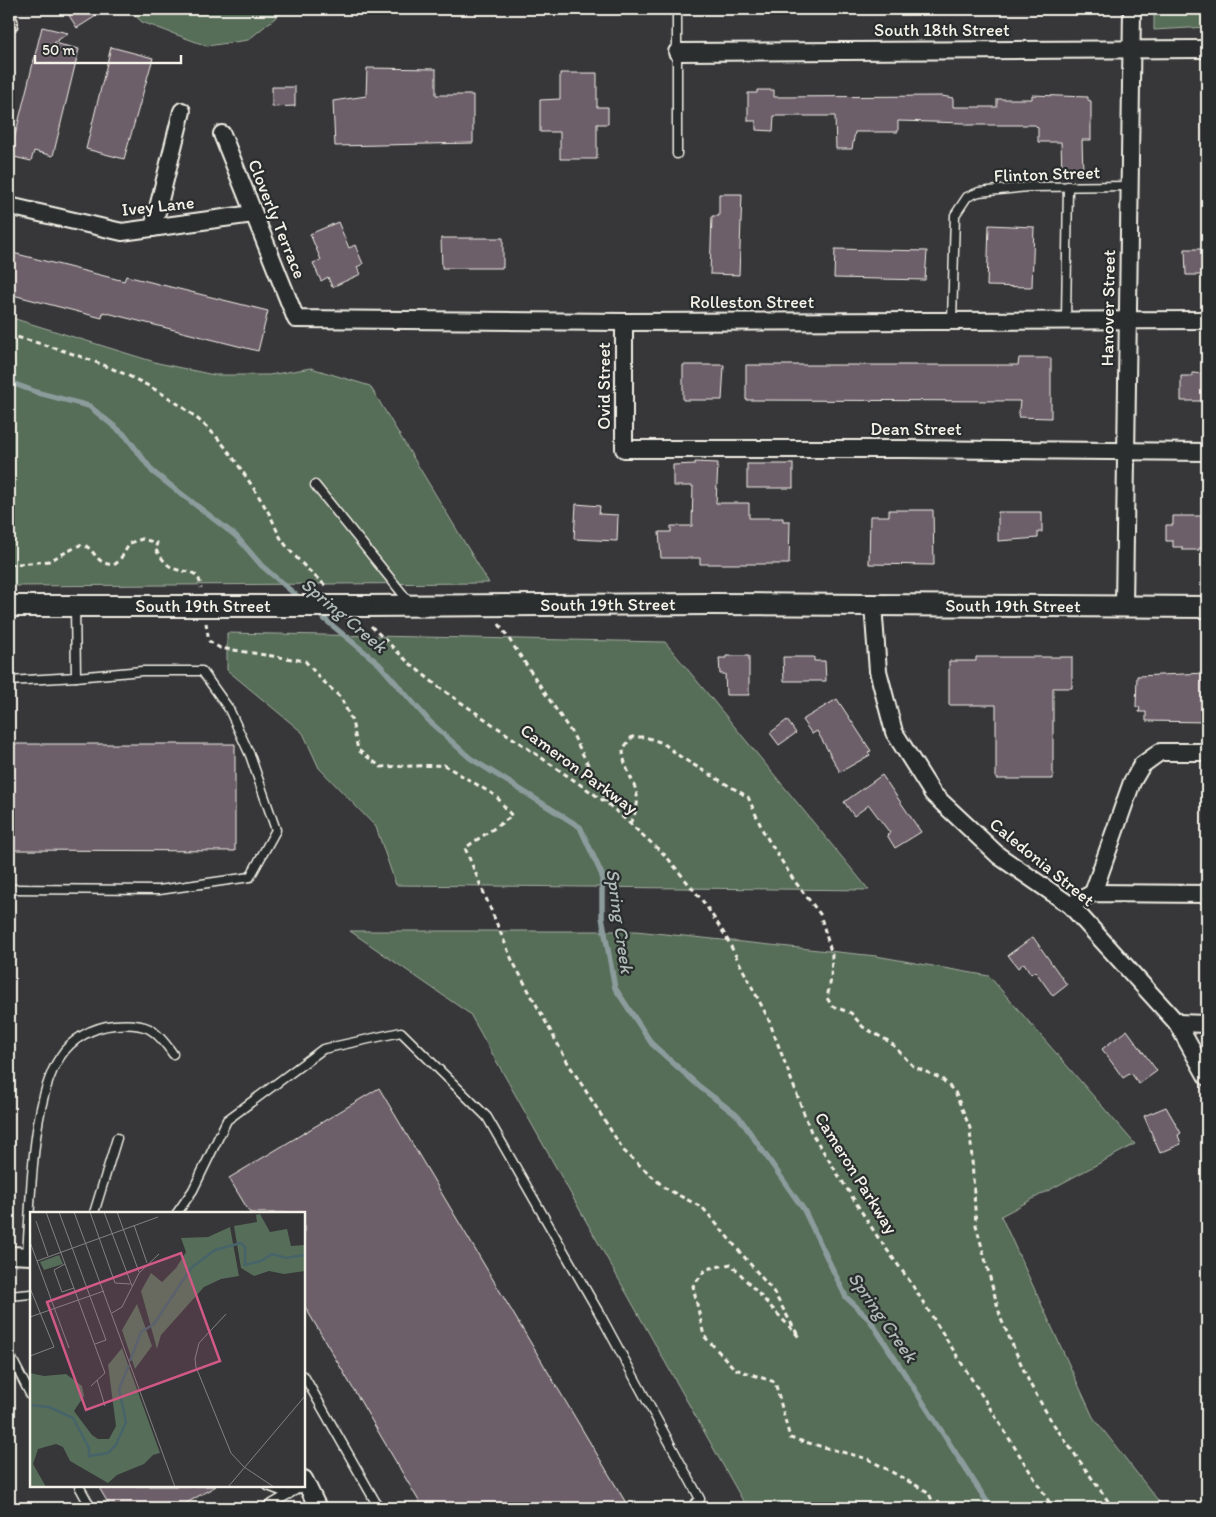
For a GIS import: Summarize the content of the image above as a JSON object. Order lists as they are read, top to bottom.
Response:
{
  "streets": {
    "street": [
      "South 18th Street",
      "Ivey Lane",
      "Cloverly Terrace",
      "Rolleston Street",
      "Hanover Street",
      "Ovid Street",
      "Dean Street",
      "South 19th Street",
      "Caledonia Street"
    ],
    "lane": ["Flinton Street"],
    "path": ["Cameron Parkway"]
  },
  "crossings": [
    ["South 18th Street", "Hanover Street"],
    ["Flinton Street", "Rolleston Street"],
    ["Flinton Street", "Hanover Street"],
    ["Ivey Lane", "Cloverly Terrace"],
    ["Cloverly Terrace", "Rolleston Street"],
    ["Rolleston Street", "Hanover Street"],
    ["Rolleston Street", "Ovid Street"],
    ["Hanover Street", "Dean Street"],
    ["Hanover Street", "South 19th Street"],
    ["Ovid Street", "Dean Street"],
    ["South 19th Street", "Cameron Parkway"],
    ["South 19th Street", "Caledonia Street"]
  ],
  "water": ["Spring Creek"],
  "scale_bar": "50 m"
}
